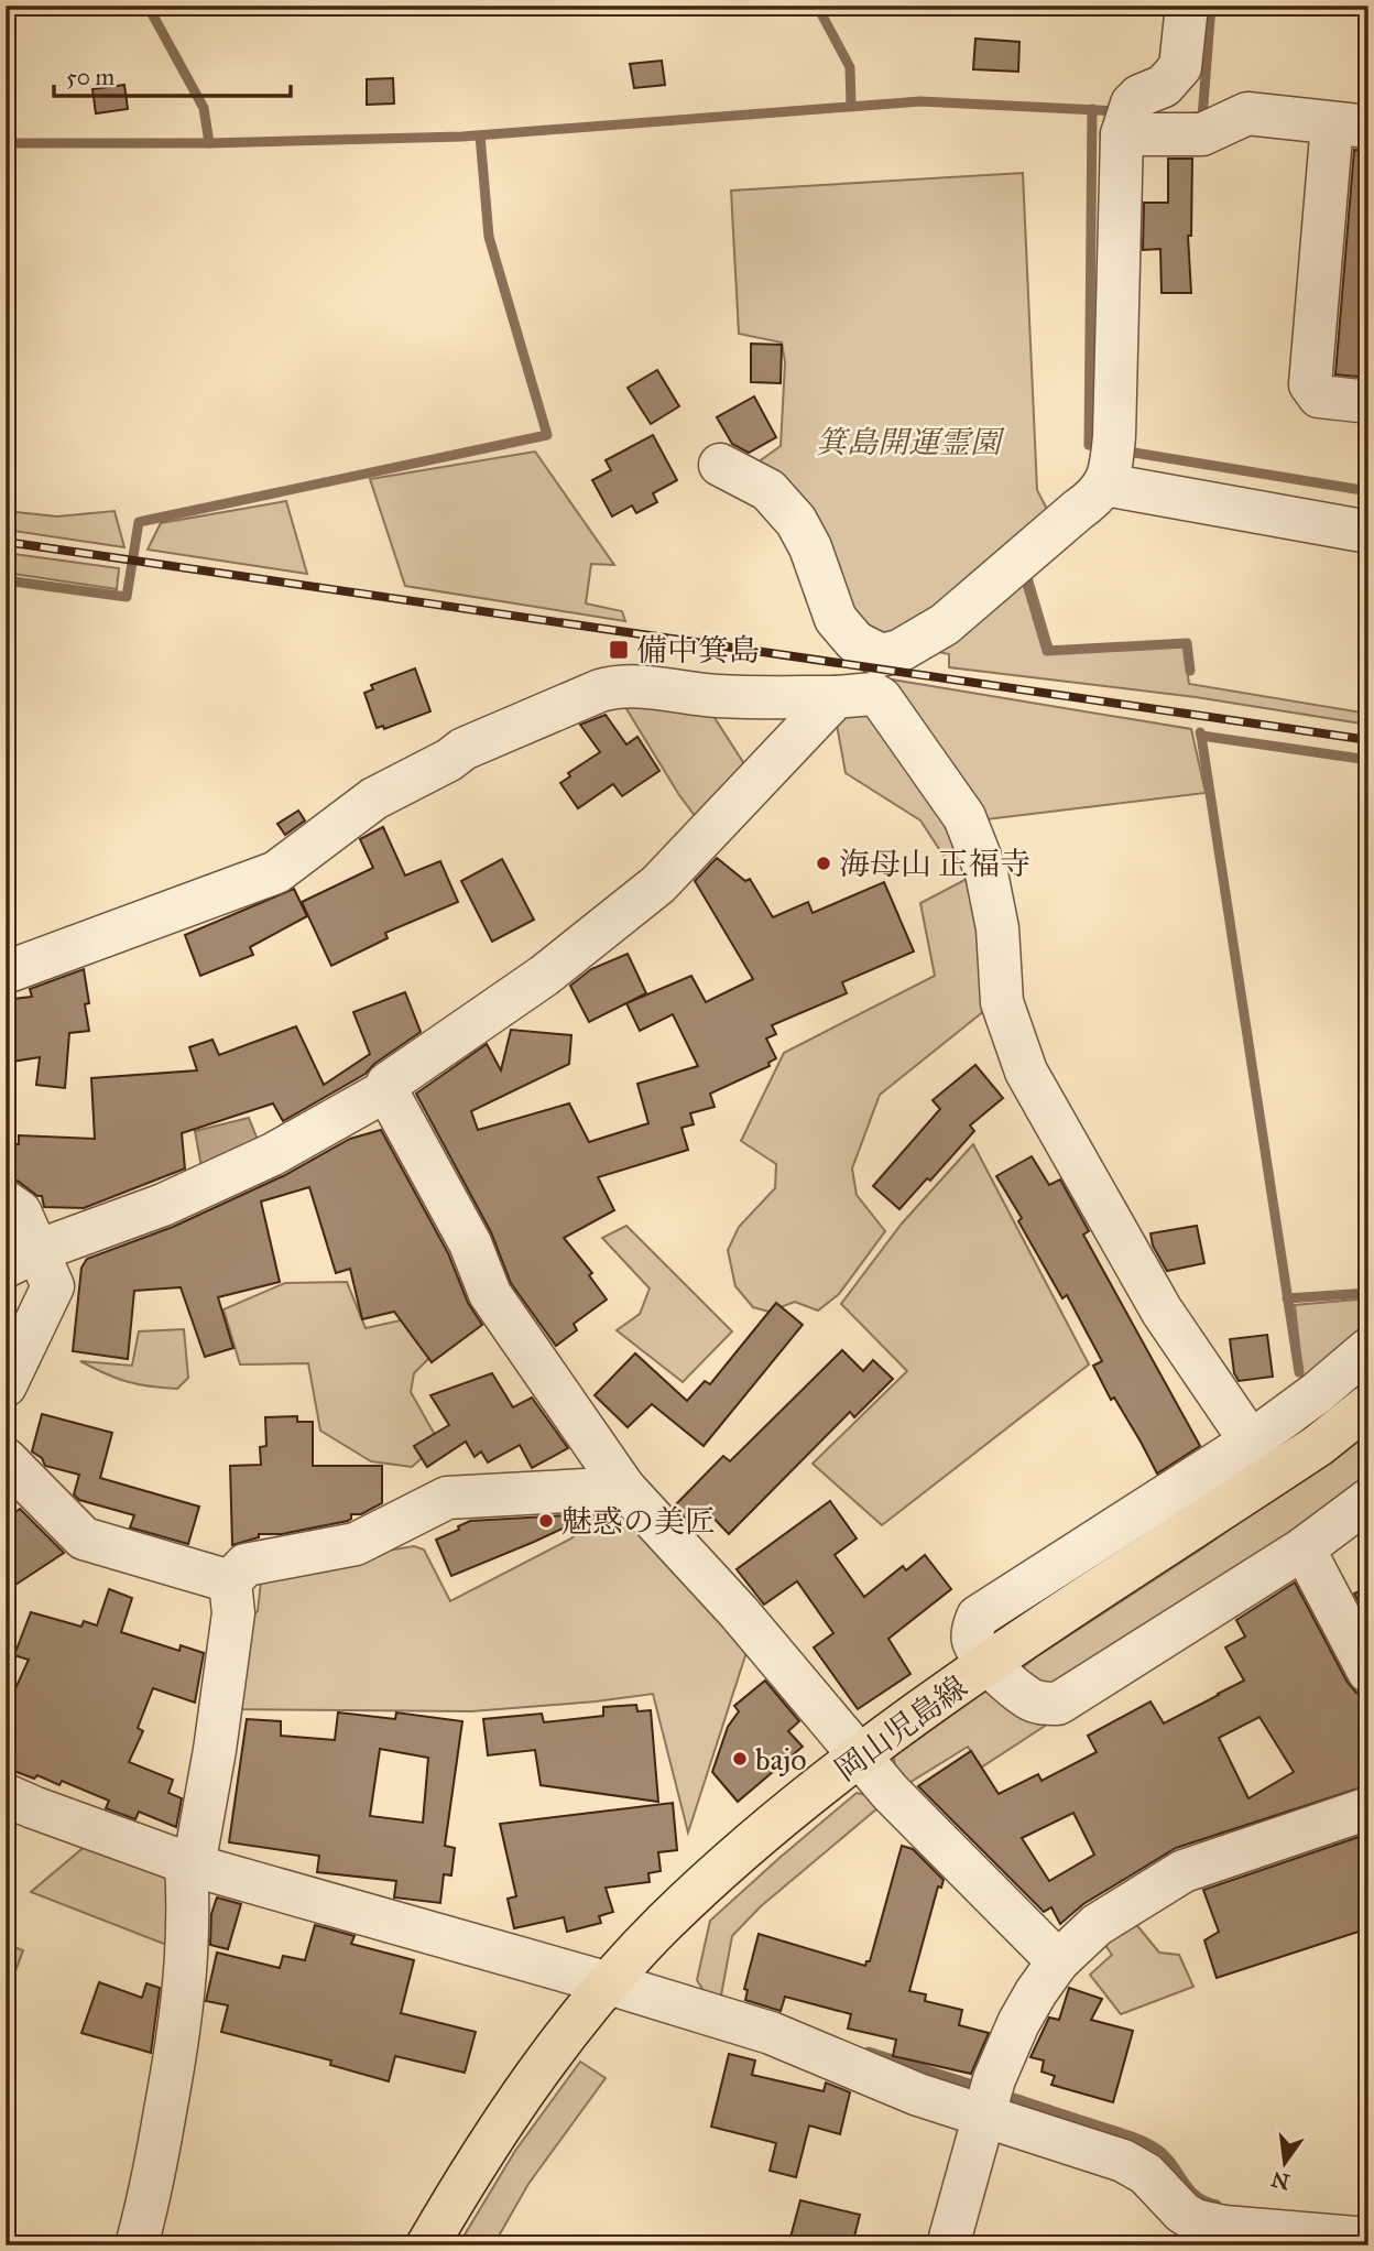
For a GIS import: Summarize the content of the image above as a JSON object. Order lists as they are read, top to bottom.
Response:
{
  "streets": {
    "main road": ["岡山児島線"]
  },
  "parks": ["箕島開運霊園"],
  "places": {
    "transit": ["備中箕島"],
    "other": ["海母山 正福寺", "魅惑の美匠", "bajo"]
  },
  "scale_bar": "50 m",
  "north": "bottom"
}
